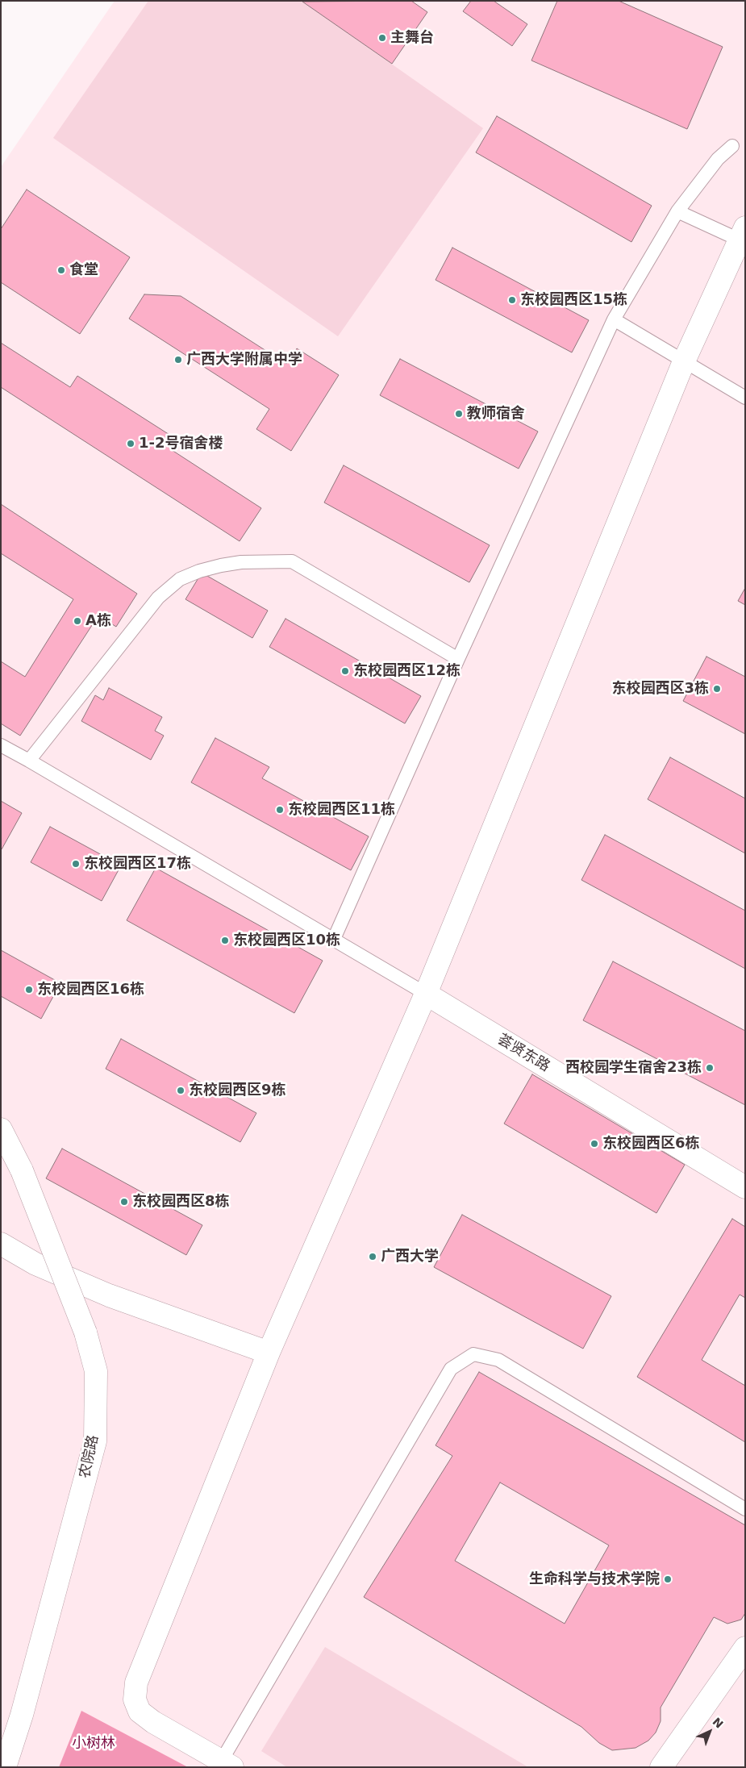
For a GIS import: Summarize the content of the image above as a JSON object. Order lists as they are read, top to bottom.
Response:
{
  "streets": {
    "street": ["荟贤东路", "农院路"]
  },
  "parks": ["小树林"],
  "places": [
    "主舞台",
    "食堂",
    "东校园西区15栋",
    "广西大学附属中学",
    "教师宿舍",
    "1-2号宿舍楼",
    "A栋",
    "东校园西区12栋",
    "东校园西区3栋",
    "东校园西区11栋",
    "东校园西区17栋",
    "东校园西区10栋",
    "东校园西区16栋",
    "西校园学生宿舍23栋",
    "东校园西区9栋",
    "东校园西区6栋",
    "东校园西区8栋",
    "广西大学",
    "生命科学与技术学院"
  ],
  "north": "top right"
}
